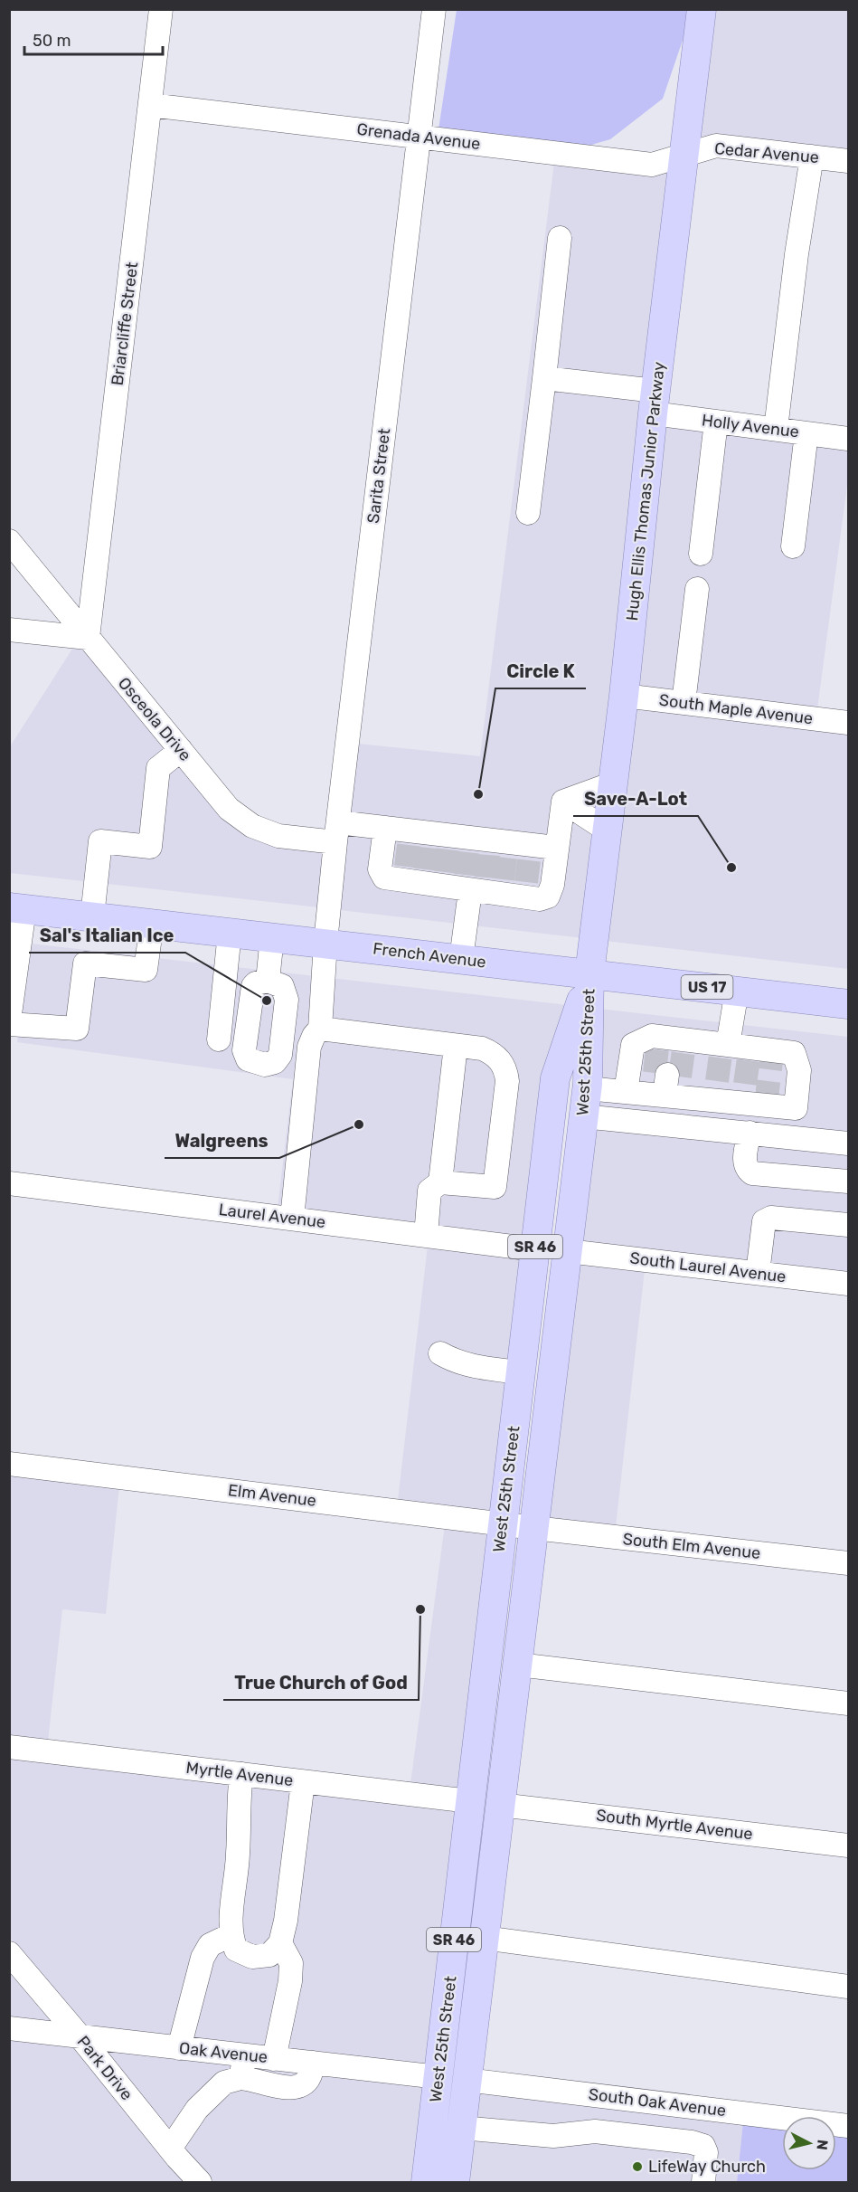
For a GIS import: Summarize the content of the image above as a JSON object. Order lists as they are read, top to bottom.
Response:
{
  "streets": {
    "main road": [
      "Hugh Ellis Thomas Junior Parkway",
      "French Avenue",
      "US 17",
      "West 25th Street",
      "SR 46"
    ],
    "street": [
      "Grenada Avenue",
      "Cedar Avenue",
      "Briarcliffe Street",
      "Holly Avenue",
      "Sarita Street",
      "South Maple Avenue",
      "Osceola Drive",
      "Laurel Avenue",
      "South Laurel Avenue",
      "Elm Avenue",
      "South Elm Avenue",
      "Myrtle Avenue",
      "South Myrtle Avenue",
      "Oak Avenue",
      "Park Drive",
      "South Oak Avenue"
    ]
  },
  "crossings": [
    ["Grenada Avenue", "Cedar Avenue"],
    ["Grenada Avenue", "Briarcliffe Street"],
    ["Grenada Avenue", "Sarita Street"],
    ["Grenada Avenue", "Hugh Ellis Thomas Junior Parkway"],
    ["Cedar Avenue", "Hugh Ellis Thomas Junior Parkway"],
    ["Briarcliffe Street", "Osceola Drive"],
    ["Holly Avenue", "Hugh Ellis Thomas Junior Parkway"],
    ["Sarita Street", "Osceola Drive"],
    ["Sarita Street", "French Avenue"],
    ["Hugh Ellis Thomas Junior Parkway", "South Maple Avenue"],
    ["Hugh Ellis Thomas Junior Parkway", "French Avenue"],
    ["Hugh Ellis Thomas Junior Parkway", "West 25th Street"],
    ["French Avenue", "West 25th Street"],
    ["West 25th Street", "Laurel Avenue"],
    ["West 25th Street", "South Laurel Avenue"],
    ["West 25th Street", "Elm Avenue"],
    ["West 25th Street", "South Elm Avenue"],
    ["West 25th Street", "Myrtle Avenue"],
    ["West 25th Street", "South Myrtle Avenue"],
    ["West 25th Street", "Oak Avenue"],
    ["West 25th Street", "South Oak Avenue"],
    ["Elm Avenue", "South Elm Avenue"],
    ["Oak Avenue", "Park Drive"]
  ],
  "places": [
    "Circle K",
    "Save-A-Lot",
    "Sal's Italian Ice",
    "Walgreens",
    "True Church of God",
    "LifeWay Church"
  ],
  "scale_bar": "50 m",
  "north": "right"
}
